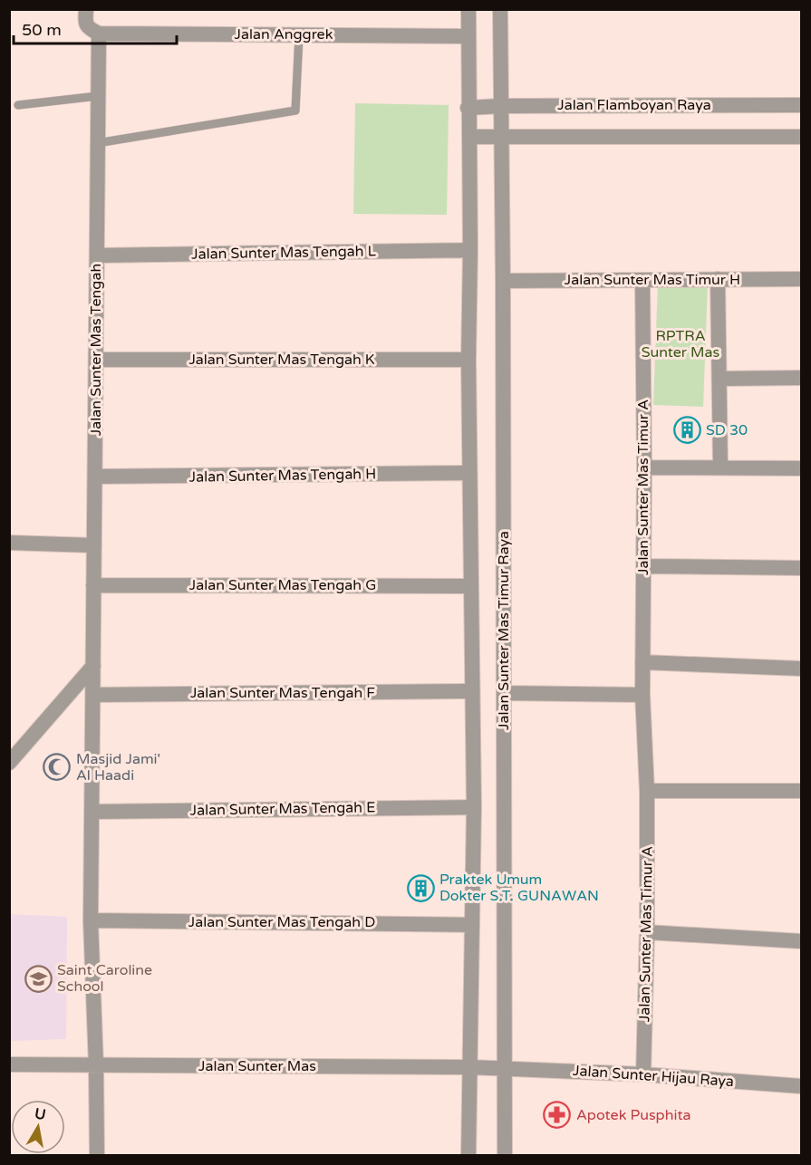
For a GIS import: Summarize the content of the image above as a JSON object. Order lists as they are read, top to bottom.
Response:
{
  "streets": {
    "street": [
      "Jalan Anggrek",
      "Jalan Flamboyan Raya",
      "Jalan Sunter Mas Tengah L",
      "Jalan Sunter Mas Timur H",
      "Jalan Sunter Mas Tengah",
      "Jalan Sunter Mas Tengah K",
      "Jalan Sunter Mas Tengah H",
      "Jalan Sunter Mas Timur A",
      "Jalan Sunter Mas Tengah G",
      "Jalan Sunter Mas Timur Raya",
      "Jalan Sunter Mas Tengah F",
      "Jalan Sunter Mas Tengah E",
      "Jalan Sunter Mas Tengah D",
      "Jalan Sunter Mas",
      "Jalan Sunter Hijau Raya"
    ]
  },
  "crossings": [
    ["Jalan Anggrek", "Jalan Sunter Mas Tengah"],
    ["Jalan Anggrek", "Jalan Sunter Mas Timur Raya"],
    ["Jalan Flamboyan Raya", "Jalan Sunter Mas Timur Raya"],
    ["Jalan Sunter Mas Tengah L", "Jalan Sunter Mas Tengah"],
    ["Jalan Sunter Mas Tengah L", "Jalan Sunter Mas Timur Raya"],
    ["Jalan Sunter Mas Timur H", "Jalan Sunter Mas Timur A"],
    ["Jalan Sunter Mas Timur H", "Jalan Sunter Mas Timur Raya"],
    ["Jalan Sunter Mas Tengah", "Jalan Sunter Mas Tengah K"],
    ["Jalan Sunter Mas Tengah", "Jalan Sunter Mas Tengah H"],
    ["Jalan Sunter Mas Tengah", "Jalan Sunter Mas Tengah G"],
    ["Jalan Sunter Mas Tengah", "Jalan Sunter Mas Tengah F"],
    ["Jalan Sunter Mas Tengah", "Jalan Sunter Mas Tengah E"],
    ["Jalan Sunter Mas Tengah", "Jalan Sunter Mas Tengah D"],
    ["Jalan Sunter Mas Tengah", "Jalan Sunter Mas"],
    ["Jalan Sunter Mas Tengah K", "Jalan Sunter Mas Timur Raya"],
    ["Jalan Sunter Mas Tengah H", "Jalan Sunter Mas Timur Raya"],
    ["Jalan Sunter Mas Timur A", "Jalan Sunter Hijau Raya"],
    ["Jalan Sunter Mas Tengah G", "Jalan Sunter Mas Timur Raya"],
    ["Jalan Sunter Mas Timur Raya", "Jalan Sunter Mas Tengah F"],
    ["Jalan Sunter Mas Timur Raya", "Jalan Sunter Mas Tengah E"],
    ["Jalan Sunter Mas Timur Raya", "Jalan Sunter Mas Tengah D"],
    ["Jalan Sunter Mas Timur Raya", "Jalan Sunter Mas"],
    ["Jalan Sunter Mas Timur Raya", "Jalan Sunter Hijau Raya"],
    ["Jalan Sunter Mas", "Jalan Sunter Hijau Raya"]
  ],
  "parks": ["RPTRA Sunter Mas"],
  "places": {
    "building": ["SD 30", "Praktek Umum Dokter S.T. GUNAWAN"],
    "mosque": ["Masjid Jami' Al Haadi"],
    "school or university": ["Saint Caroline School"],
    "pharmacy": ["Apotek Pusphita"]
  },
  "scale_bar": "50 m",
  "north": "top"
}
